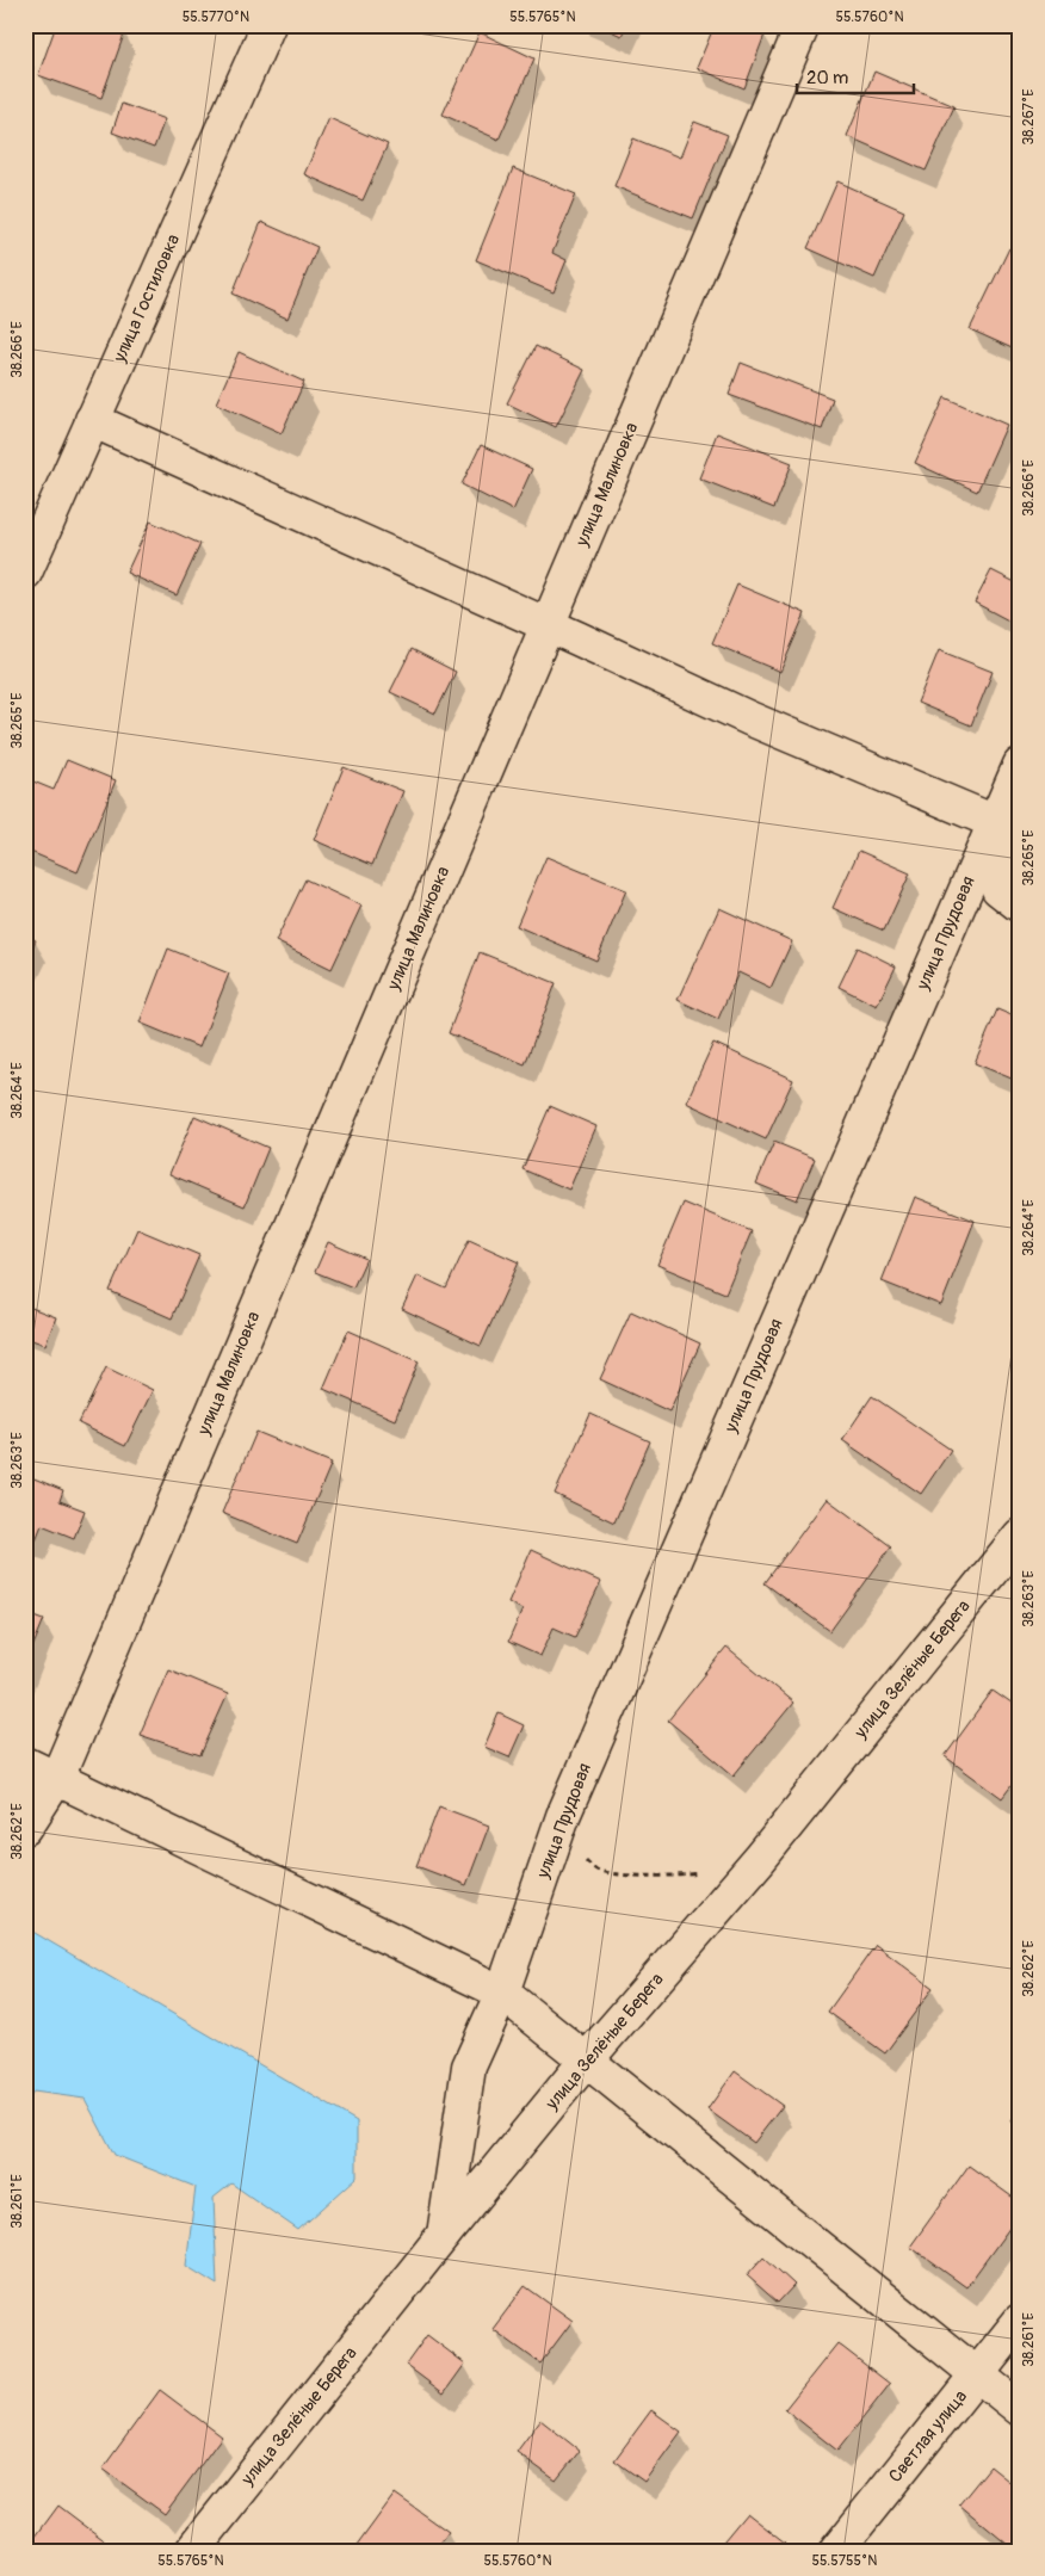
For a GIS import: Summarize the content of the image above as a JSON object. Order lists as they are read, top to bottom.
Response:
{
  "streets": {
    "street": [
      "улица Гостиловка",
      "улица Малиновка",
      "улица Прудовая",
      "улица Зелёные Берега",
      "Светлая улица"
    ]
  },
  "crossings": [
    ["улица Прудовая", "улица Зелёные Берега"]
  ],
  "scale_bar": "20 m",
  "coordinates": [
    "55.5770°N",
    "55.5765°N",
    "55.5760°N",
    "38.267°E",
    "38.266°E",
    "38.265°E",
    "38.264°E",
    "38.263°E",
    "38.262°E",
    "38.261°E",
    "55.5755°N"
  ]
}
